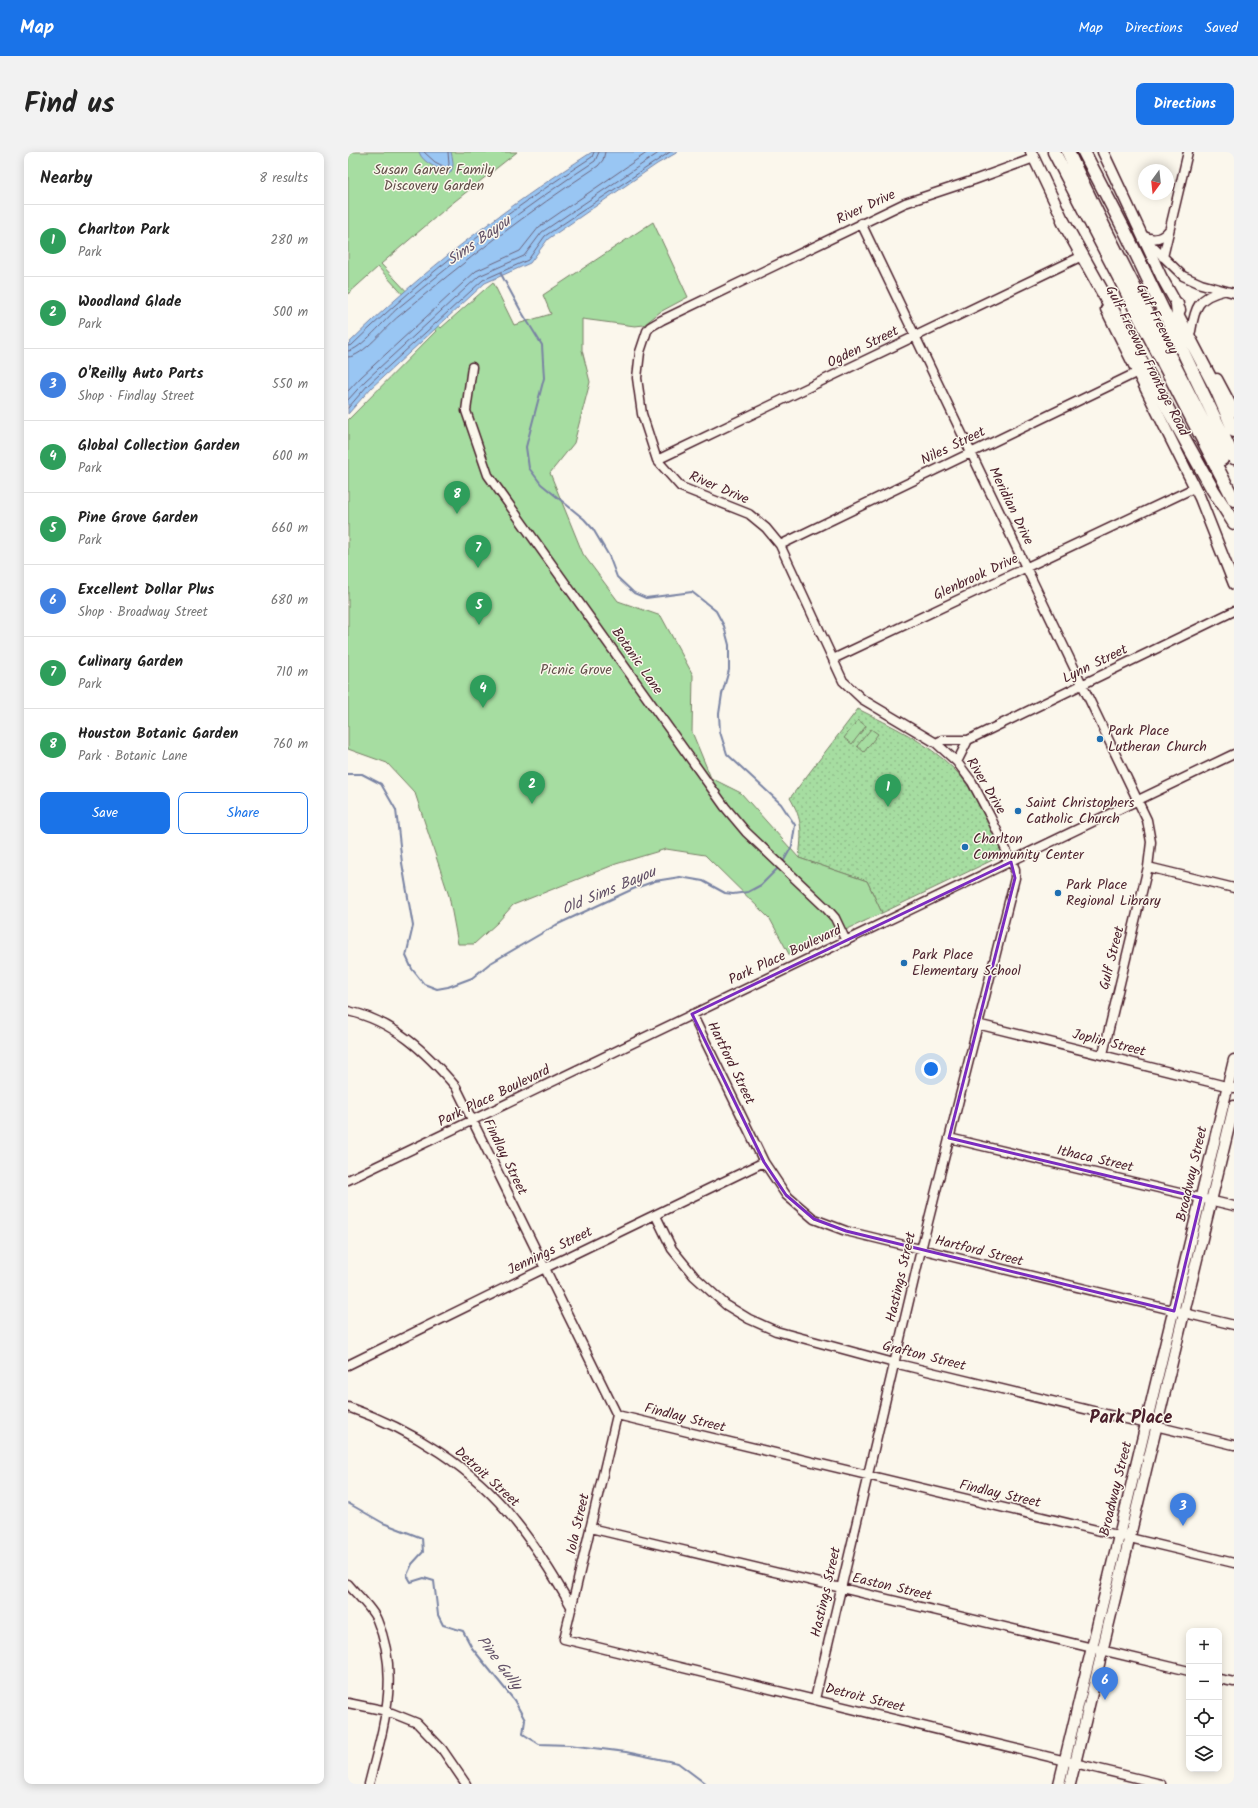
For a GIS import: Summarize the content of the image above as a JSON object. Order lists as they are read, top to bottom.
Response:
{
  "streets": {
    "highway": ["Gulf Freeway"],
    "main road": ["Gulf Freeway Frontage Road", "Broadway Street"],
    "street": [
      "River Drive",
      "Ogden Street",
      "Niles Street",
      "Meridian Drive",
      "Glenbrook Drive",
      "Botanic Lane",
      "Lynn Street",
      "Park Place Boulevard",
      "Gulf Street",
      "Joplin Street",
      "Hartford Street",
      "Findlay Street",
      "Ithaca Street",
      "Jennings Street",
      "Hastings Street",
      "Grafton Street",
      "Detroit Street",
      "Iola Street",
      "Easton Street"
    ]
  },
  "crossings": [
    ["River Drive", "Ogden Street"],
    ["River Drive", "Gulf Freeway Frontage Road"],
    ["River Drive", "Niles Street"],
    ["River Drive", "Meridian Drive"],
    ["River Drive", "Glenbrook Drive"],
    ["River Drive", "Lynn Street"],
    ["River Drive", "Park Place Boulevard"],
    ["River Drive", "Hastings Street"],
    ["Ogden Street", "Gulf Freeway Frontage Road"],
    ["Ogden Street", "Meridian Drive"],
    ["Gulf Freeway Frontage Road", "Niles Street"],
    ["Gulf Freeway Frontage Road", "Glenbrook Drive"],
    ["Niles Street", "Meridian Drive"],
    ["Meridian Drive", "Glenbrook Drive"],
    ["Meridian Drive", "Lynn Street"],
    ["Meridian Drive", "Park Place Boulevard"],
    ["Meridian Drive", "Gulf Street"],
    ["Botanic Lane", "Park Place Boulevard"],
    ["Park Place Boulevard", "Gulf Street"],
    ["Park Place Boulevard", "Hartford Street"],
    ["Park Place Boulevard", "Findlay Street"],
    ["Park Place Boulevard", "Hastings Street"],
    ["Gulf Street", "Joplin Street"],
    ["Joplin Street", "Broadway Street"],
    ["Joplin Street", "Hastings Street"],
    ["Hartford Street", "Broadway Street"],
    ["Hartford Street", "Jennings Street"],
    ["Hartford Street", "Hastings Street"],
    ["Findlay Street", "Broadway Street"],
    ["Findlay Street", "Jennings Street"],
    ["Findlay Street", "Hastings Street"],
    ["Findlay Street", "Iola Street"],
    ["Ithaca Street", "Broadway Street"],
    ["Ithaca Street", "Hastings Street"],
    ["Broadway Street", "Grafton Street"],
    ["Broadway Street", "Detroit Street"],
    ["Broadway Street", "Easton Street"],
    ["Jennings Street", "Grafton Street"],
    ["Hastings Street", "Grafton Street"],
    ["Hastings Street", "Detroit Street"],
    ["Hastings Street", "Easton Street"],
    ["Detroit Street", "Iola Street"],
    ["Iola Street", "Easton Street"]
  ],
  "districts": ["Park Place"],
  "water": ["Sims Bayou", "Old Sims Bayou", "Pine Gully"],
  "parks": ["Susan Garver Family Discovery Garden", "Picnic Grove"],
  "places": [
    "Park Place Lutheran Church",
    "Saint Christophers Catholic Church",
    "Charlton Community Center",
    "Park Place Regional Library",
    "Park Place Elementary School"
  ],
  "north": "bottom",
  "page": {
    "header": "Map",
    "nav": ["Map", "Directions", "Saved"],
    "title": "Find us",
    "buttons": [
      "Directions",
      ["Save", "Share"]
    ],
    "heading": ["Nearby", "8 results"],
    "list": [
      {
        "mark": "1",
        "name": "Charlton Park",
        "note": "Park",
        "value": "280 m"
      },
      {
        "mark": "2",
        "name": "Woodland Glade",
        "note": "Park",
        "value": "500 m"
      },
      {
        "mark": "3",
        "name": "O'Reilly Auto Parts",
        "note": "Shop · Findlay Street",
        "value": "550 m"
      },
      {
        "mark": "4",
        "name": "Global Collection Garden",
        "note": "Park",
        "value": "600 m"
      },
      {
        "mark": "5",
        "name": "Pine Grove Garden",
        "note": "Park",
        "value": "660 m"
      },
      {
        "mark": "6",
        "name": "Excellent Dollar Plus",
        "note": "Shop · Broadway Street",
        "value": "680 m"
      },
      {
        "mark": "7",
        "name": "Culinary Garden",
        "note": "Park",
        "value": "710 m"
      },
      {
        "mark": "8",
        "name": "Houston Botanic Garden",
        "note": "Park · Botanic Lane",
        "value": "760 m"
      }
    ],
    "pins": [
      "8",
      "7",
      "5",
      "4",
      "2",
      "1",
      "3",
      "6"
    ],
    "map_buttons": ["+", "−"]
  }
}
